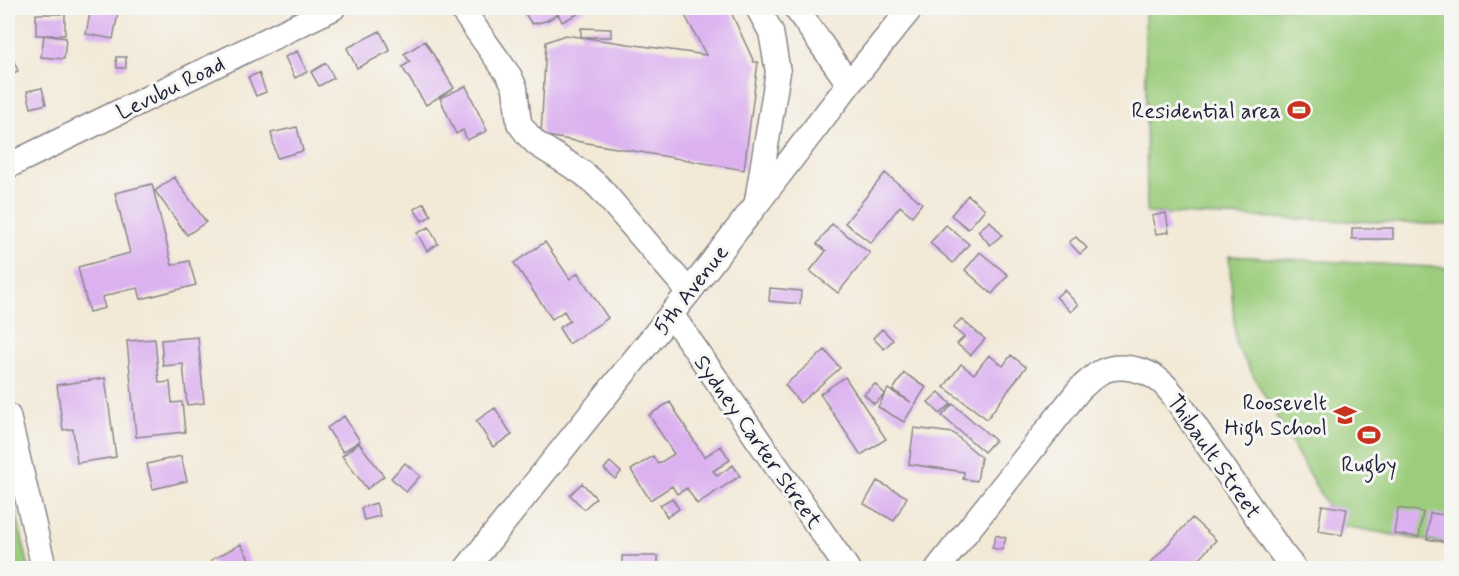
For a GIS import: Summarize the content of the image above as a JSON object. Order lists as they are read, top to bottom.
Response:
{
  "streets": {
    "street": [
      "Levubu Road",
      "5th Avenue",
      "Sydney Carter Street",
      "Thibault Street"
    ]
  },
  "crossings": [
    ["5th Avenue", "Sydney Carter Street"]
  ],
  "places": {
    "sports": ["Residential area", "Rugby"],
    "school or university": ["Roosevelt High School"]
  }
}
